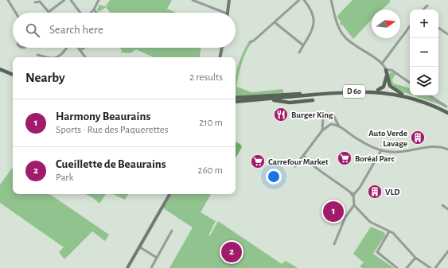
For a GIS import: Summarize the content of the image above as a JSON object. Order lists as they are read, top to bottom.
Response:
{
  "streets": {
    "main road": ["D 60"]
  },
  "places": {
    "restaurant": ["Burger King"],
    "building": ["Auto Verde Lavage", "VLD"],
    "supermarket": ["Boréal Parc", "Carrefour Market"]
  },
  "north": "right",
  "page": {
    "map_buttons": ["+", "−"],
    "search": "Search here",
    "heading": ["Nearby", "2 results"],
    "list": [
      {
        "mark": "1",
        "name": "Harmony Beaurains",
        "note": "Sports · Rue des Paquerettes",
        "value": "210 m"
      },
      {
        "mark": "2",
        "name": "Cueillette de Beaurains",
        "note": "Park",
        "value": "260 m"
      }
    ],
    "pins": ["1", "2"]
  }
}
